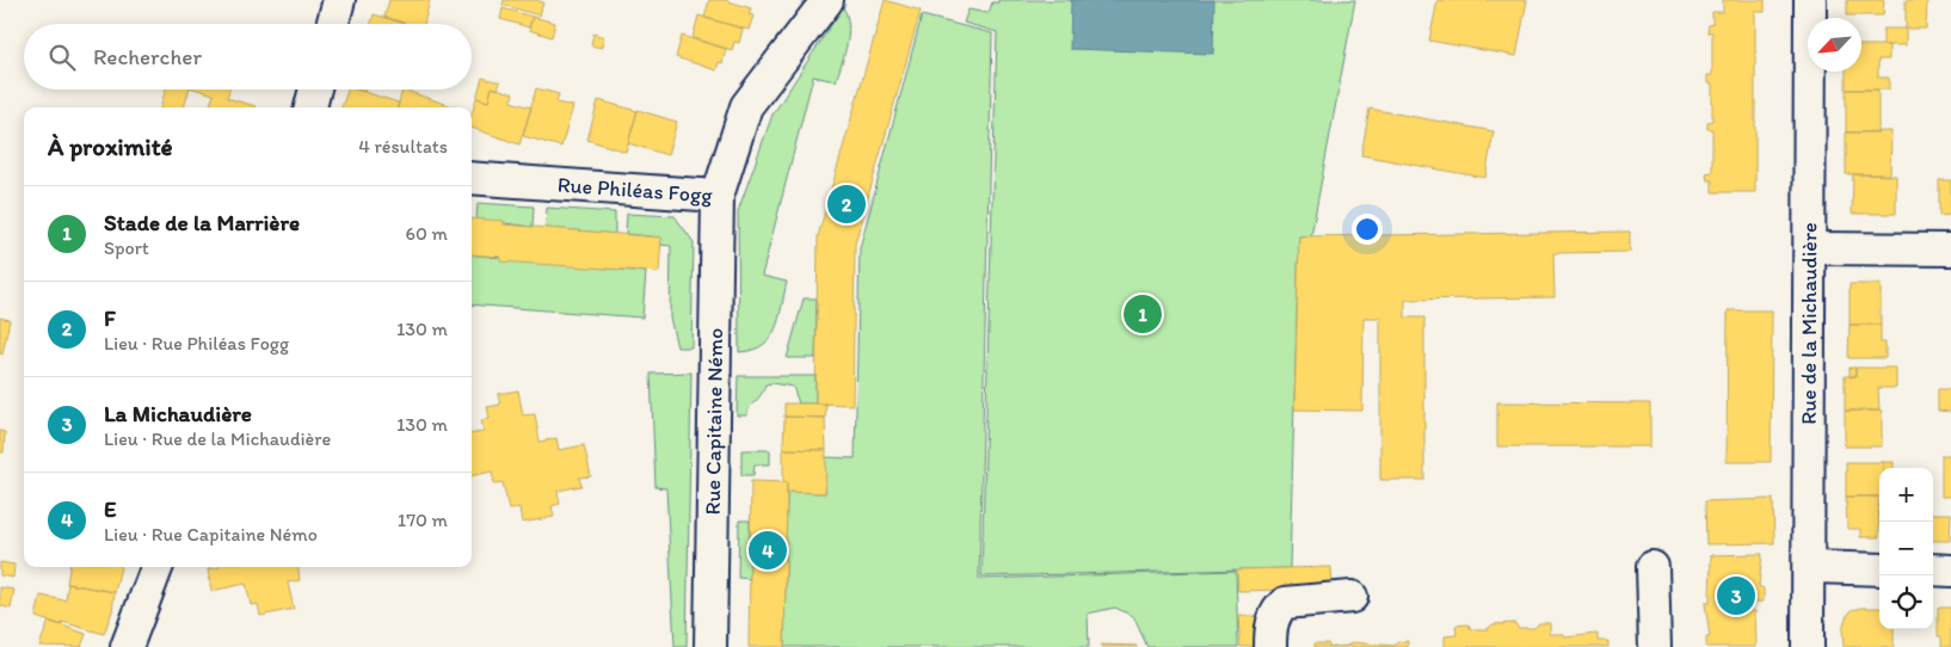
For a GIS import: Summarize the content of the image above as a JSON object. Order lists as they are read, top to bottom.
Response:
{
  "streets": {
    "street": ["Rue Philéas Fogg", "Rue de la Michaudière", "Rue Capitaine Némo"]
  },
  "crossings": [
    ["Rue Philéas Fogg", "Rue Capitaine Némo"]
  ],
  "north": "bottom left",
  "page": {
    "search": "Rechercher",
    "heading": ["À proximité", "4 résultats"],
    "pins": [
      "2",
      "1",
      "4",
      "3"
    ],
    "list": [
      {
        "mark": "1",
        "name": "Stade de la Marrière",
        "note": "Sport",
        "value": "60 m"
      },
      {
        "mark": "2",
        "name": "F",
        "note": "Lieu · Rue Philéas Fogg",
        "value": "130 m"
      },
      {
        "mark": "3",
        "name": "La Michaudière",
        "note": "Lieu · Rue de la Michaudière",
        "value": "130 m"
      },
      {
        "mark": "4",
        "name": "E",
        "note": "Lieu · Rue Capitaine Némo",
        "value": "170 m"
      }
    ],
    "map_buttons": ["+", "−"]
  }
}
